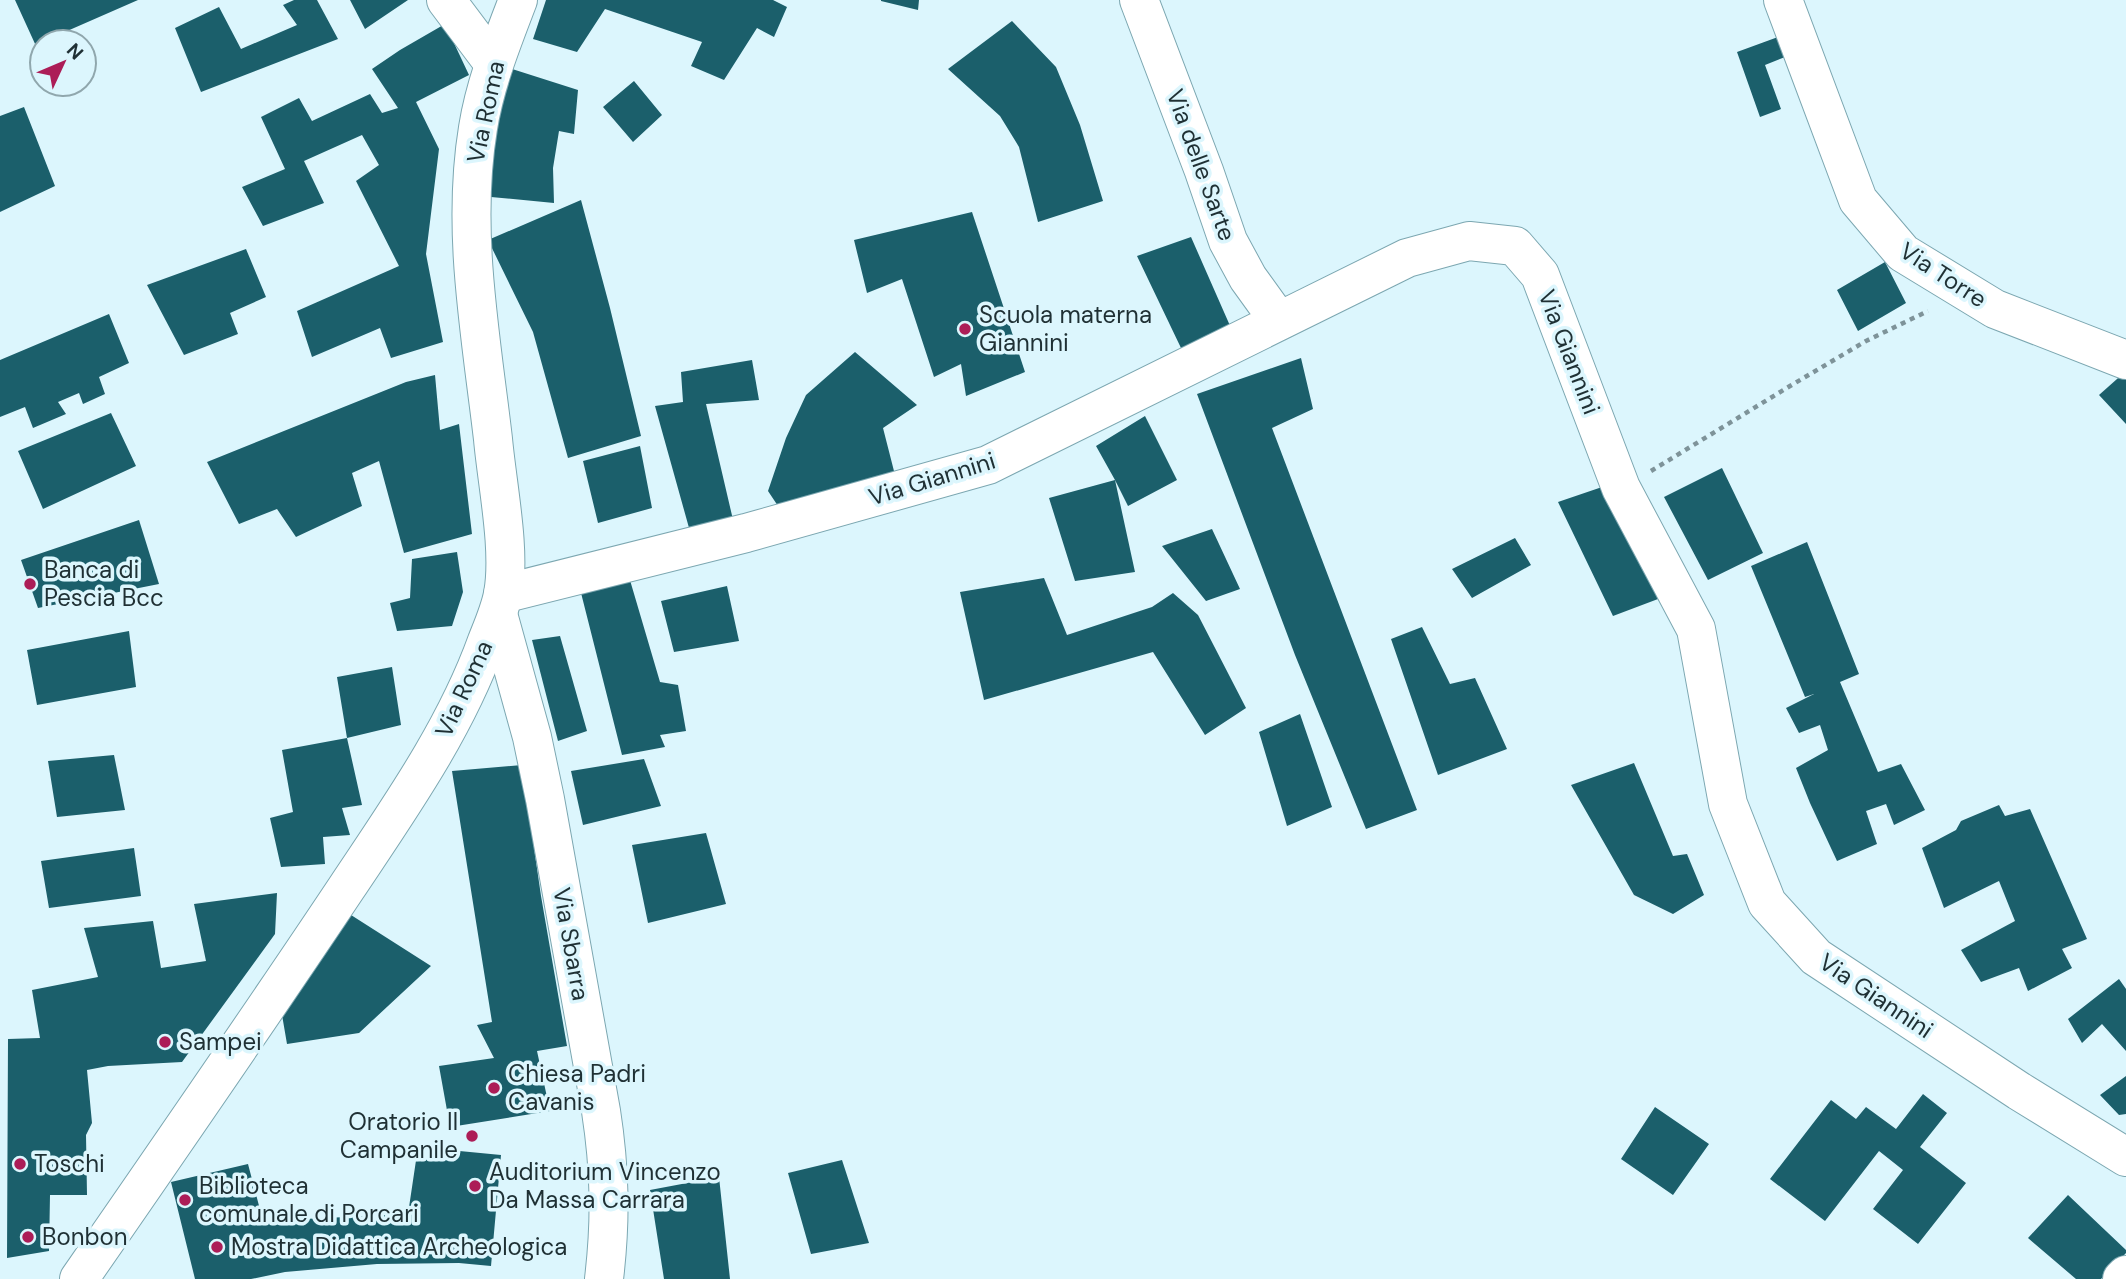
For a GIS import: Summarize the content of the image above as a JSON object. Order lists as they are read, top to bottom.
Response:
{
  "streets": {
    "street": [
      "Via Roma",
      "Via delle Sarte",
      "Via Torre",
      "Via Giannini",
      "Via Sbarra"
    ]
  },
  "crossings": [
    ["Via Roma", "Via Giannini"],
    ["Via Roma", "Via Sbarra"],
    ["Via delle Sarte", "Via Giannini"],
    ["Via Giannini", "Via Sbarra"]
  ],
  "places": [
    "Scuola materna Giannini",
    "Banca di Pescia Bcc",
    "Sampei",
    "Chiesa Padri Cavanis",
    "Oratorio Il Campanile",
    "Toschi",
    "Auditorium Vincenzo Da Massa Carrara",
    "Biblioteca comunale di Porcari",
    "Bonbon",
    "Mostra Didattica Archeologica"
  ],
  "north": "top right"
}
